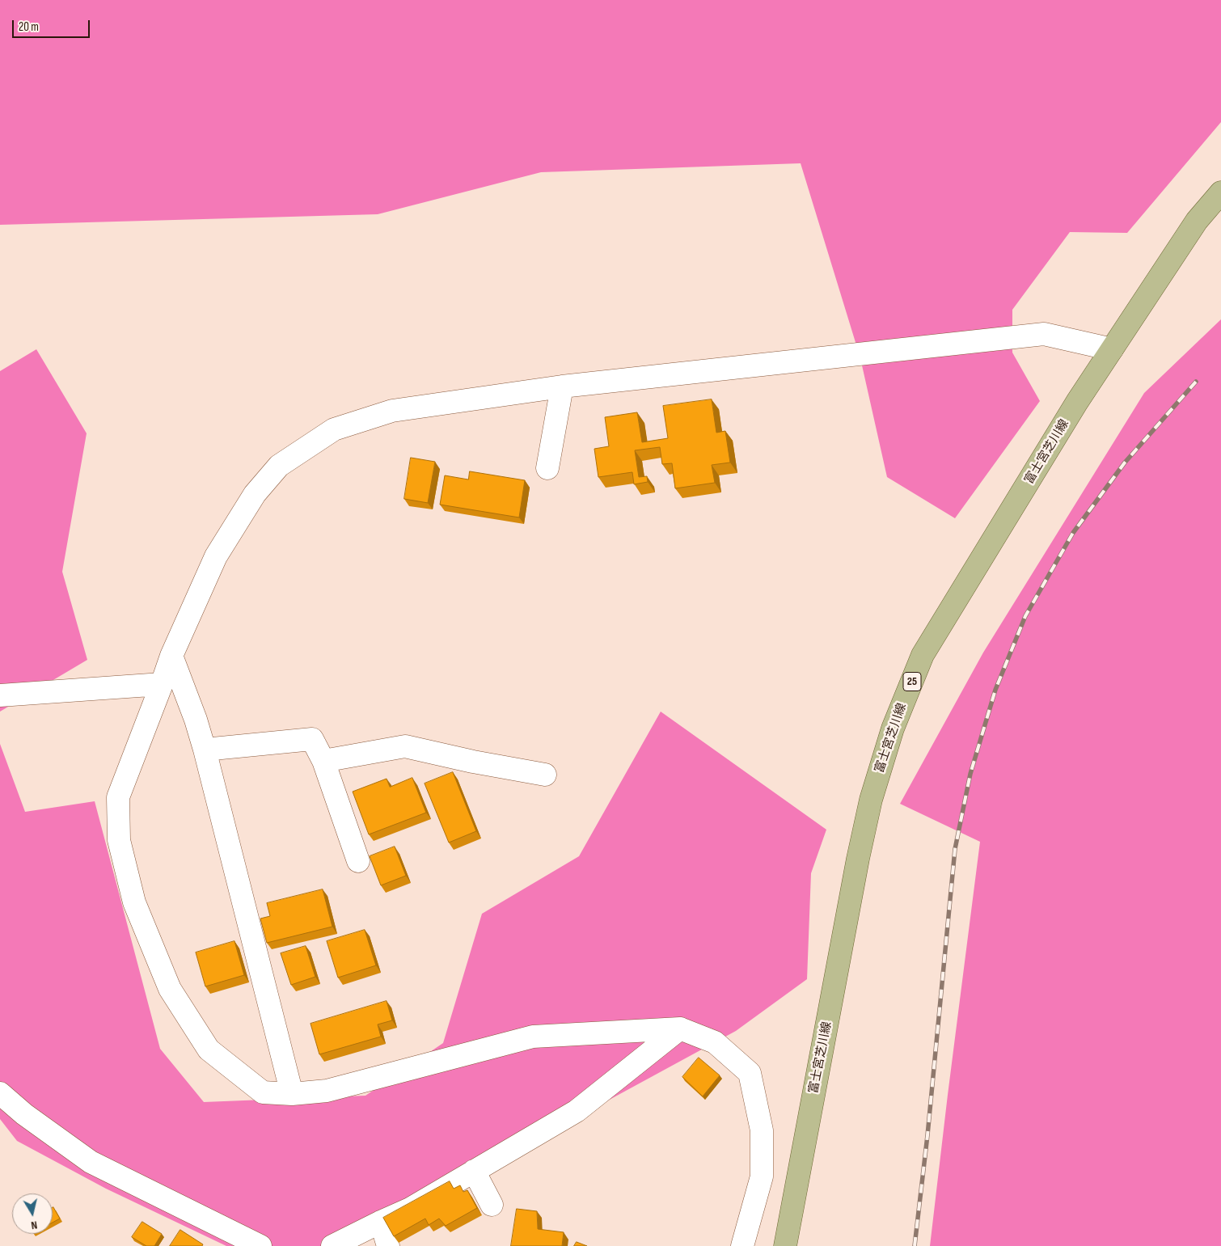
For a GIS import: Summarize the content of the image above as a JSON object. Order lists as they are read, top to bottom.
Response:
{
  "streets": {
    "main road": ["富士宮芝川線", "25"]
  },
  "scale_bar": "20 m",
  "north": "bottom"
}
